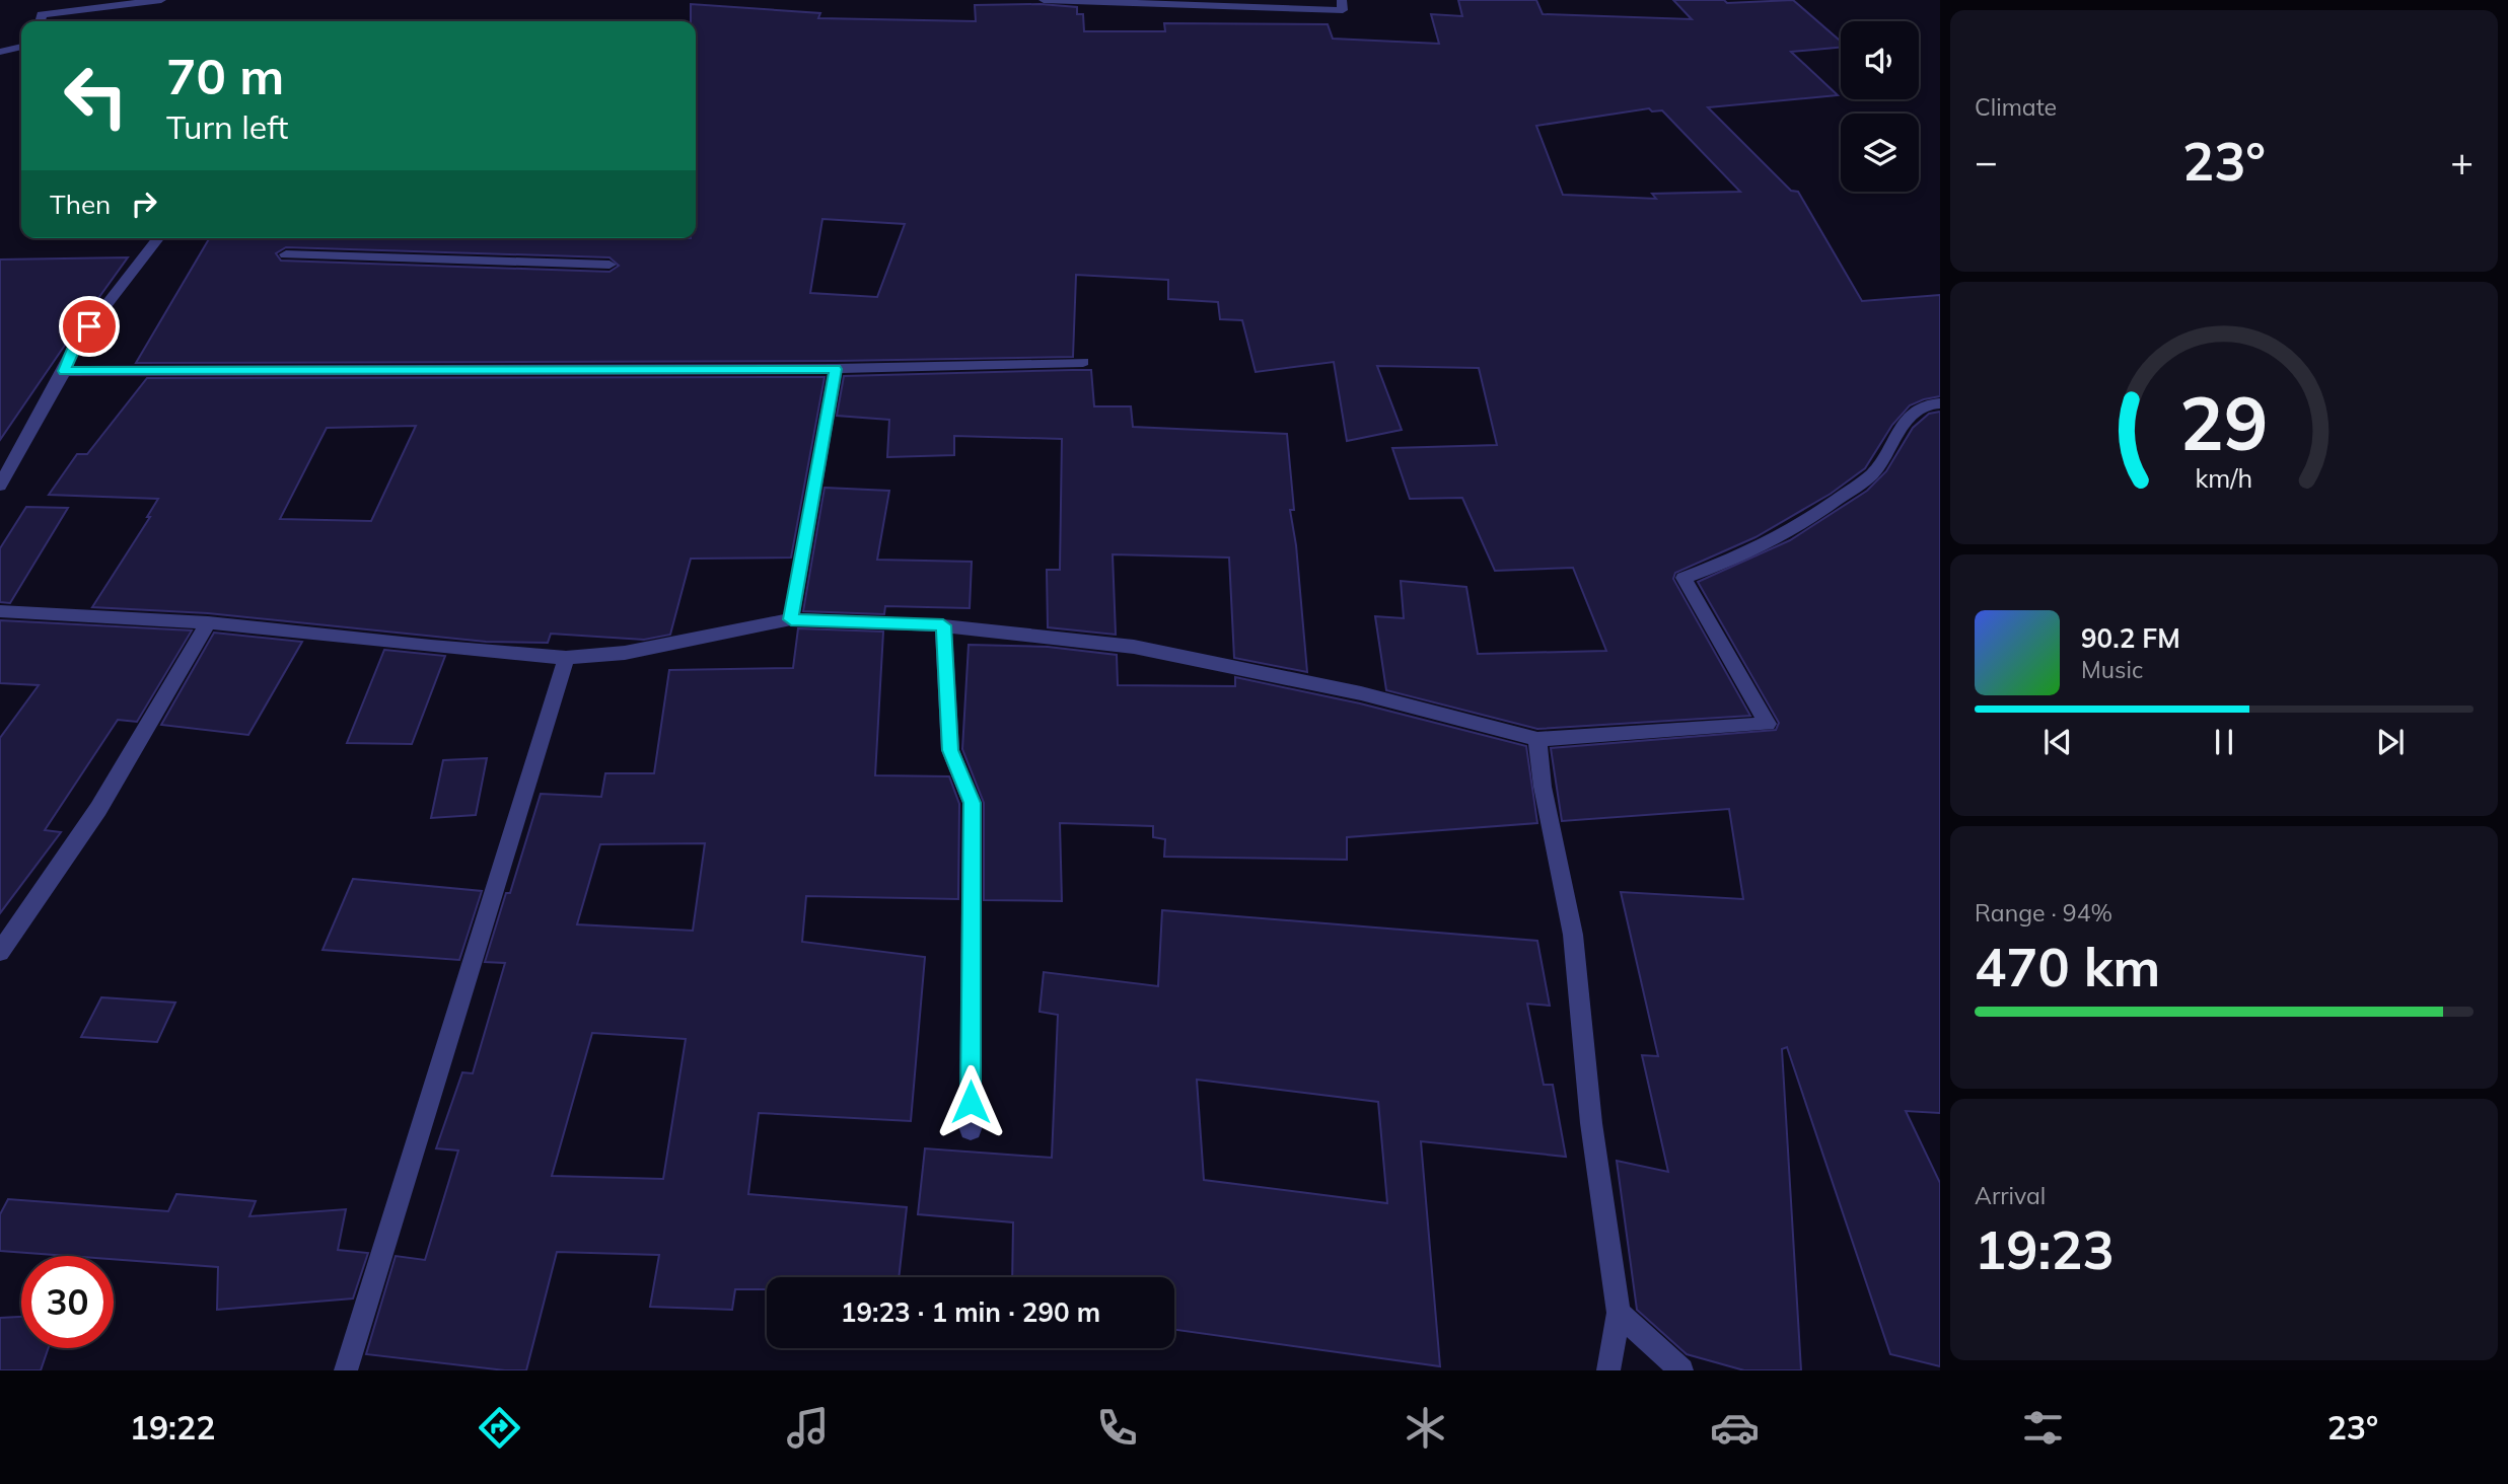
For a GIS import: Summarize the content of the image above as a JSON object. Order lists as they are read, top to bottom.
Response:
{
  "page": {
    "tile": [
      "Climate",
      ["Range · 94%", "470 km"],
      ["Arrival", "19:23"]
    ],
    "turn": ["70 m", "Turn left"],
    "heat": ["−", "23°", "+"],
    "then": "Then",
    "song": ["90.2 FM", "Music"],
    "limit": "30",
    "trip": "19:23 · 1 min · 290 m",
    "tabs": ["19:22", "23°"],
    "gauge": ["29", "km/h"]
  }
}
